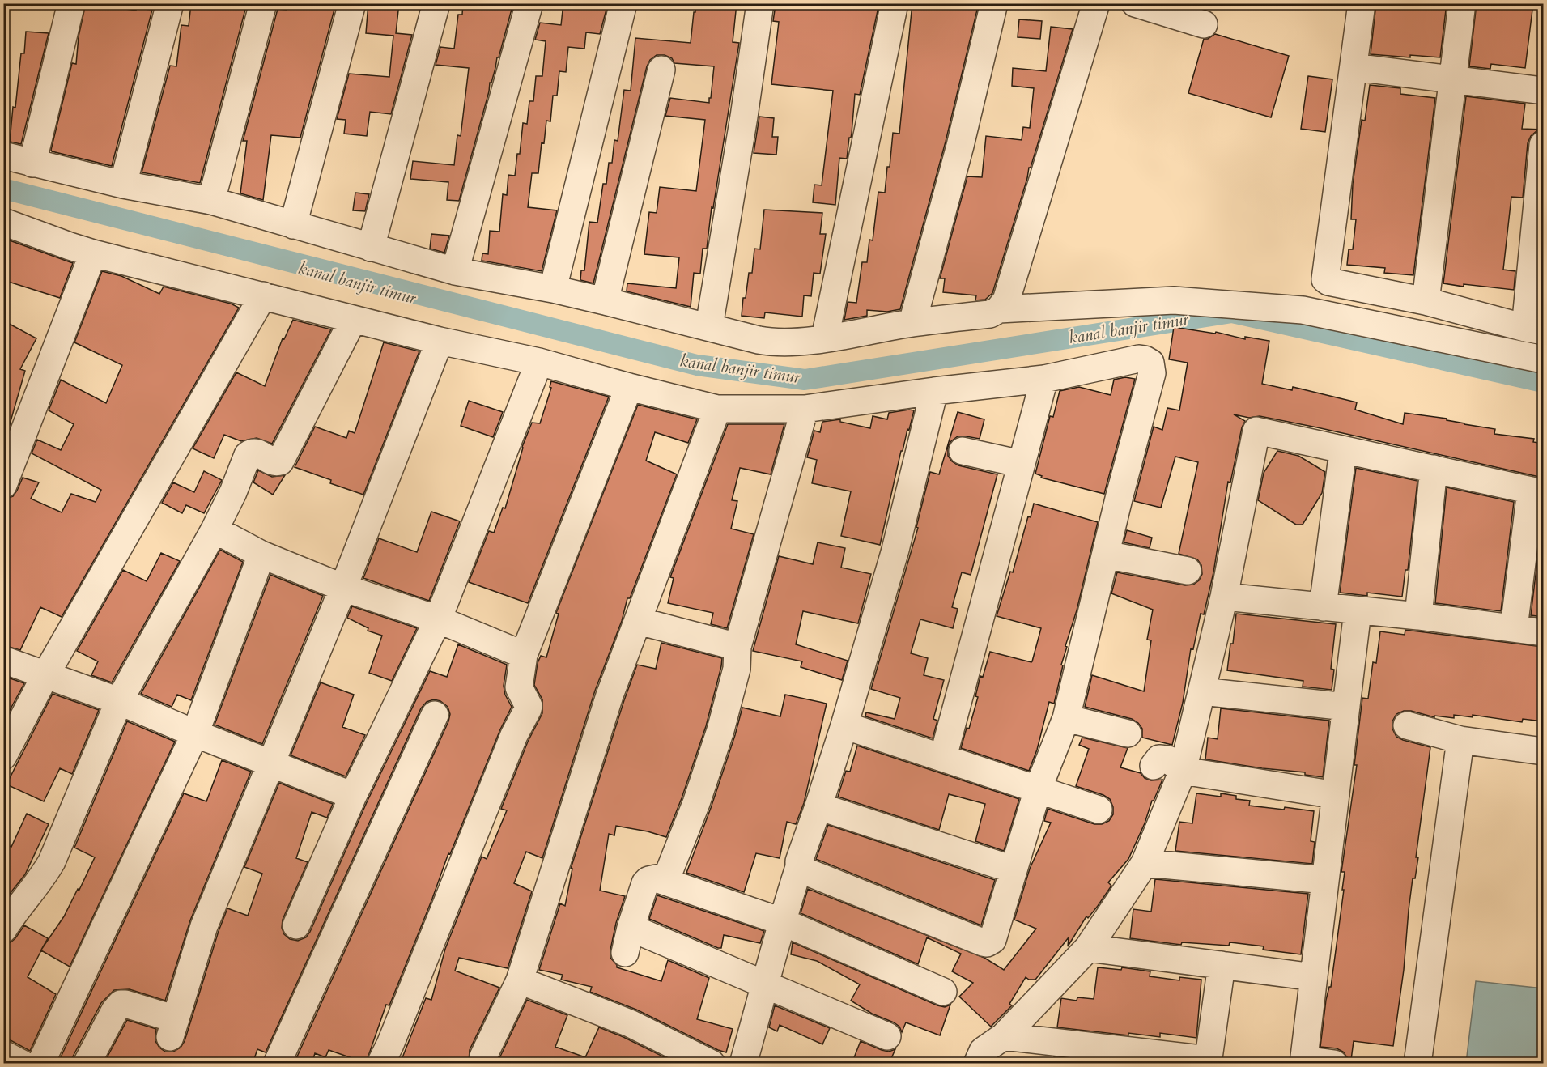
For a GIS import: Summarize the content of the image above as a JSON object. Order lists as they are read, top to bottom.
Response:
{
  "water": ["kanal banjir timur"]
}
